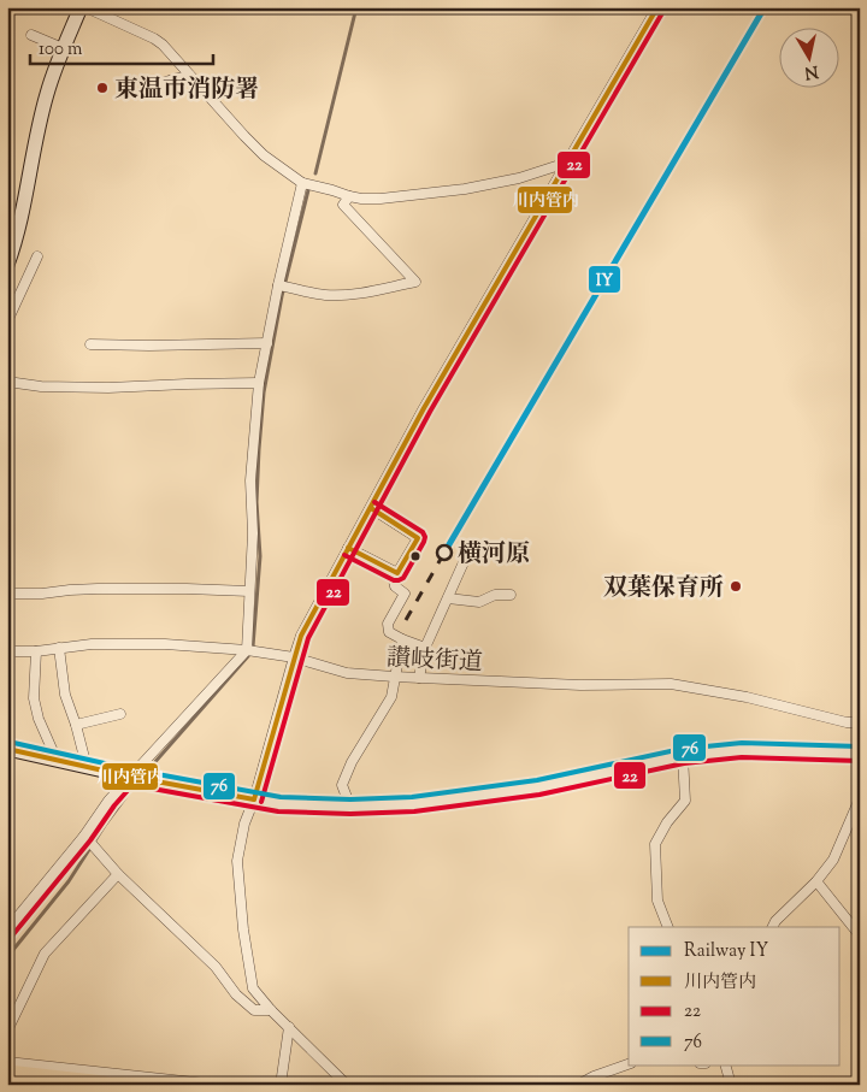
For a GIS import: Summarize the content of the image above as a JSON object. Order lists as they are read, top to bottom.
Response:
{
  "streets": {
    "street": ["讃岐街道"]
  },
  "places": ["東温市消防署", "横河原", "双葉保育所"],
  "lines": [
    "rail line IY",
    "transit line 川内管内",
    "transit line 22",
    "transit line 76"
  ],
  "legend": [
    "Railway IY",
    "川内管内",
    "22",
    "76"
  ],
  "scale_bar": "100 m",
  "north": "bottom"
}
